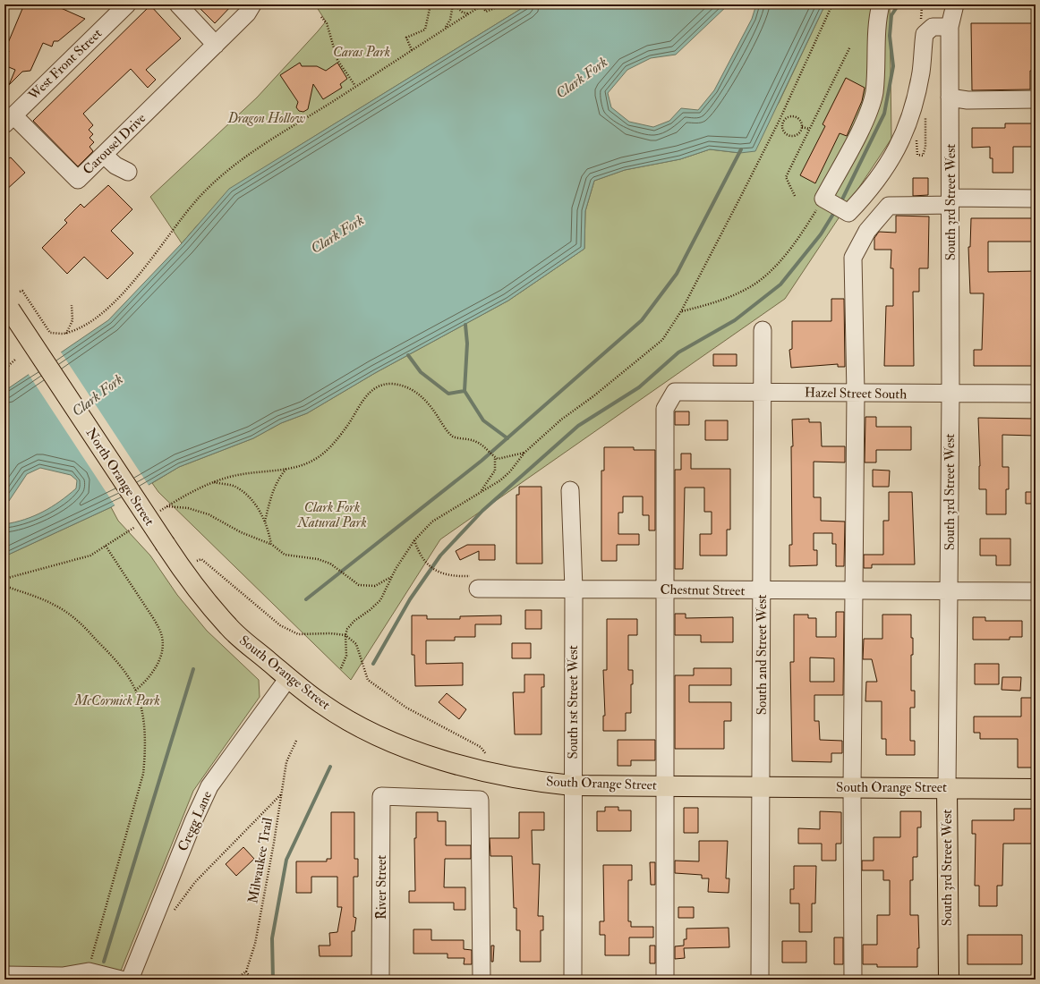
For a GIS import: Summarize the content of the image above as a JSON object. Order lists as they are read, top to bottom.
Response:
{
  "streets": {
    "main road": ["South 3rd Street West", "North Orange Street", "South Orange Street"],
    "street": [
      "West Front Street",
      "Carousel Drive",
      "Hazel Street South",
      "Chestnut Street",
      "South 2nd Street West",
      "South 1st Street West",
      "Cregg Lane",
      "River Street"
    ],
    "path": ["Milwaukee Trail"]
  },
  "crossings": [
    ["West Front Street", "Carousel Drive"],
    ["South 3rd Street West", "Hazel Street South"],
    ["South 3rd Street West", "Chestnut Street"],
    ["South 3rd Street West", "South Orange Street"],
    ["Hazel Street South", "Chestnut Street"],
    ["Hazel Street South", "South 2nd Street West"],
    ["North Orange Street", "South Orange Street"],
    ["Chestnut Street", "South 2nd Street West"],
    ["Chestnut Street", "South 1st Street West"],
    ["South 2nd Street West", "South Orange Street"],
    ["South Orange Street", "South 1st Street West"],
    ["South Orange Street", "Cregg Lane"]
  ],
  "water": ["Clark Fork"],
  "parks": [
    "Caras Park",
    "Dragon Hollow",
    "Clark Fork Natural Park",
    "McCormick Park"
  ]
}
